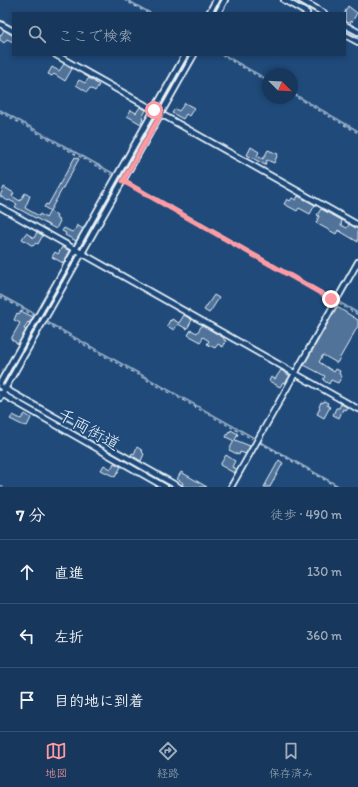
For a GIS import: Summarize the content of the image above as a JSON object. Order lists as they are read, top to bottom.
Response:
{
  "streets": {
    "street": ["千両街道"]
  },
  "north": "bottom right",
  "page": {
    "search": "ここで検索",
    "heading": ["7 分", "徒歩 · 490 m"],
    "list": [
      ["直進", "130 m"],
      ["左折", "360 m"],
      "目的地に到着"
    ],
    "nav": ["地図", "経路", "保存済み"]
  }
}
